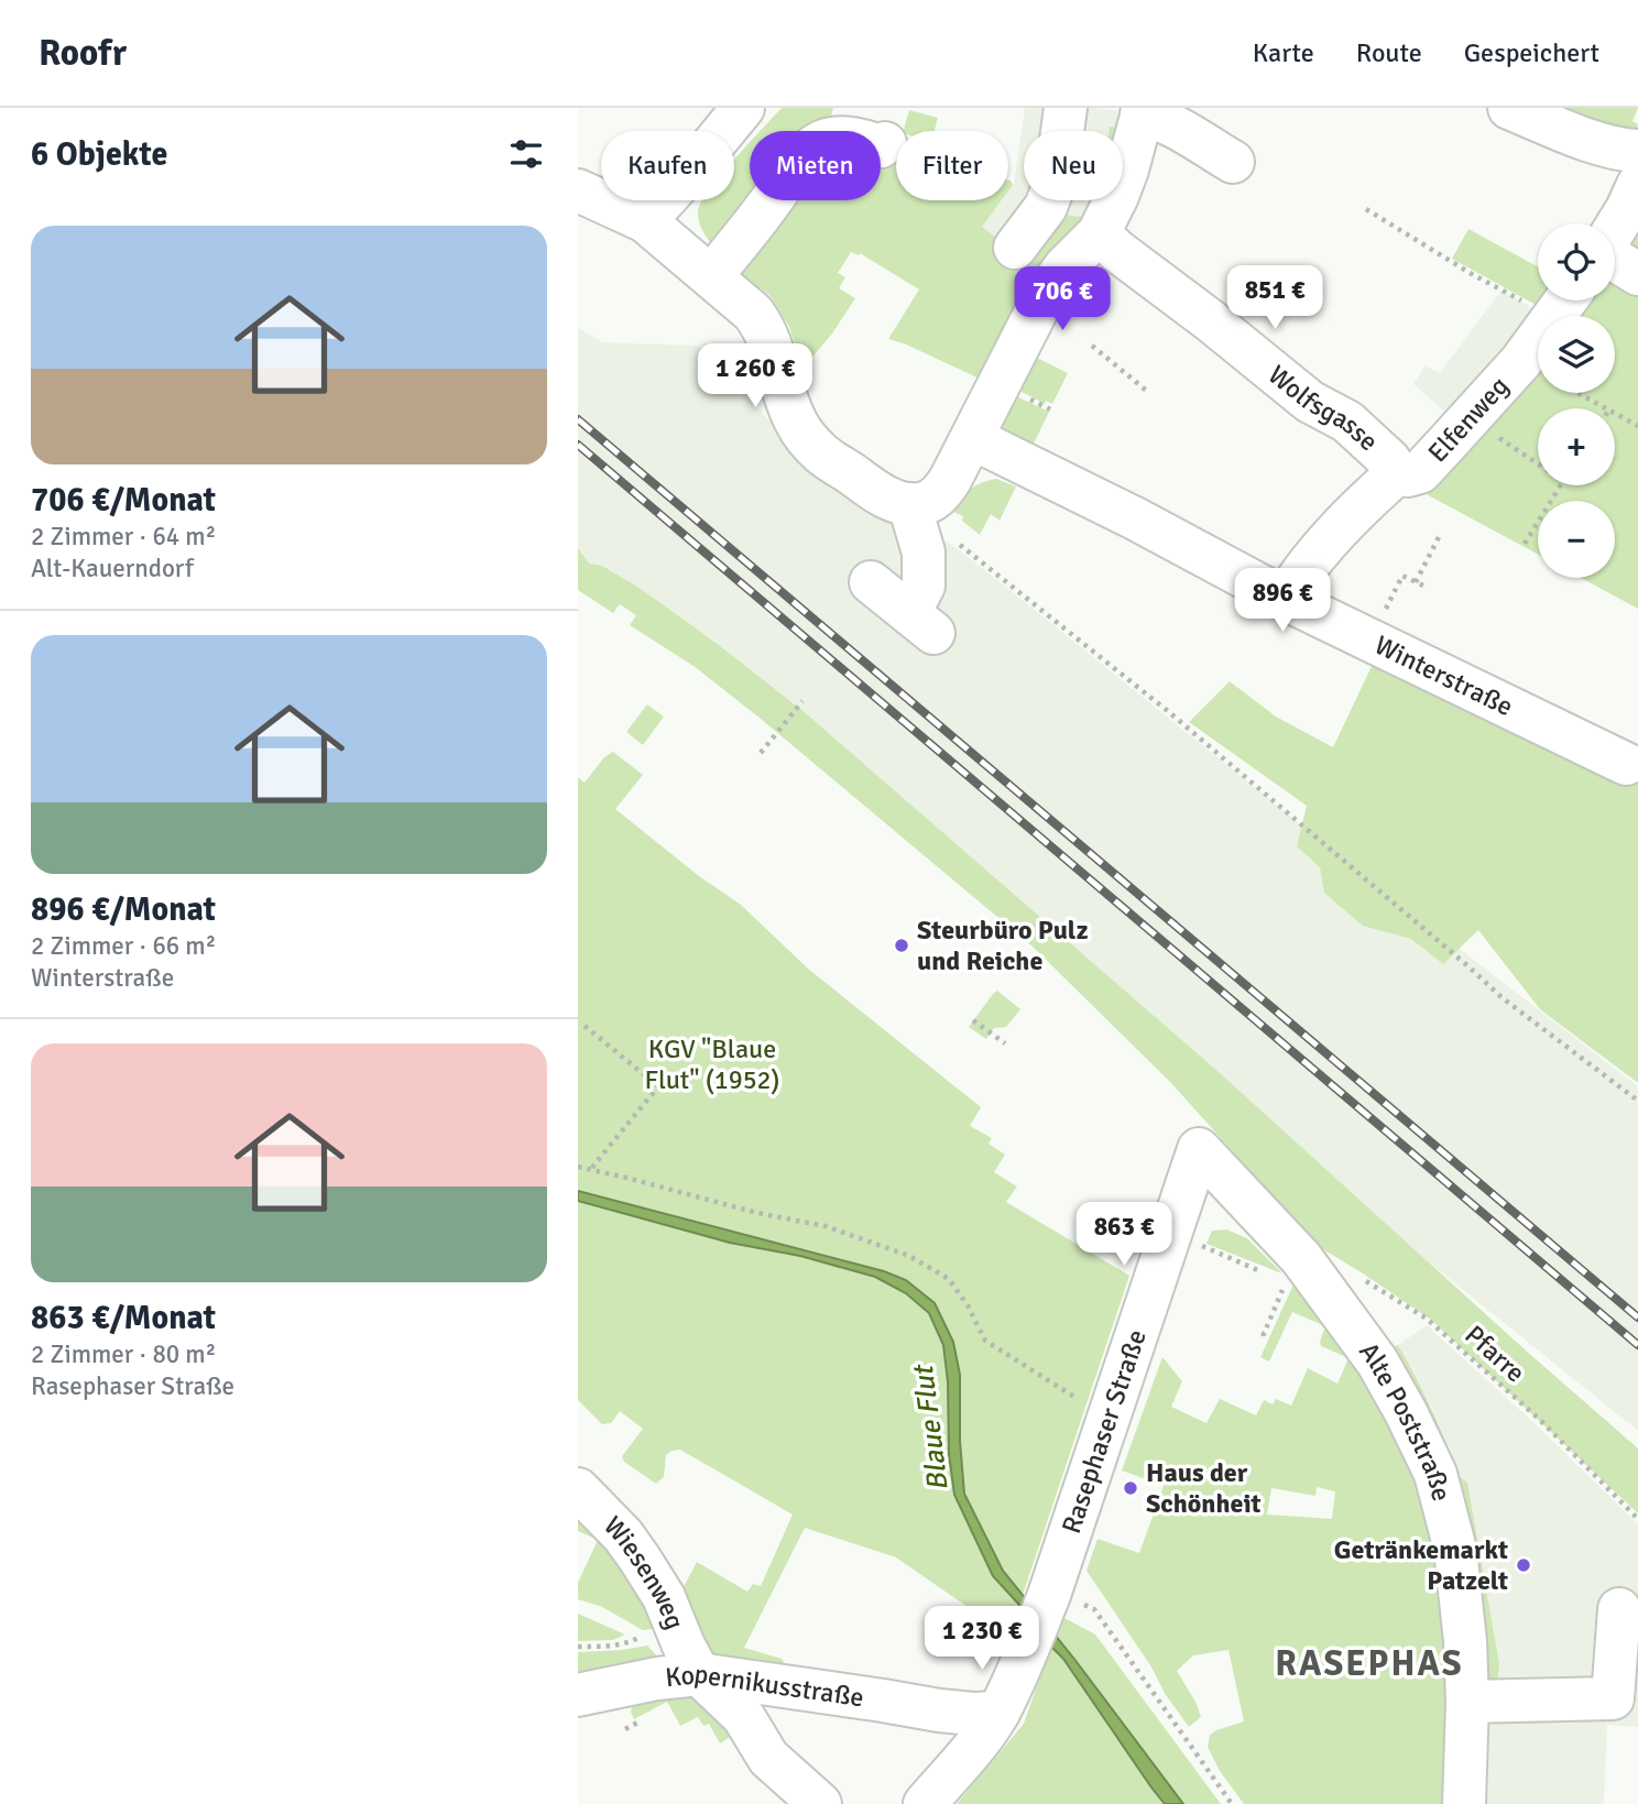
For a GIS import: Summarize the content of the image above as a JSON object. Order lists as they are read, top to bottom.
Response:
{
  "streets": {
    "street": [
      "Wolfsgasse",
      "Elfenweg",
      "Winterstraße",
      "Alte Poststraße",
      "Rasephaser Straße",
      "Wiesenweg",
      "Kopernikusstraße"
    ],
    "path": ["Pfarre"]
  },
  "crossings": [
    ["Wolfsgasse", "Elfenweg"],
    ["Elfenweg", "Winterstraße"],
    ["Alte Poststraße", "Rasephaser Straße"],
    ["Rasephaser Straße", "Kopernikusstraße"],
    ["Wiesenweg", "Kopernikusstraße"]
  ],
  "districts": ["RASEPHAS"],
  "water": ["Blaue Flut"],
  "parks": ["KGV \"Blaue Flut\" (1952)"],
  "places": ["Steurbüro Pulz und Reiche", "Haus der Schönheit", "Getränkemarkt Patzelt"],
  "page": {
    "header": "Roofr",
    "nav": ["Karte", "Route", "Gespeichert"],
    "heading": "6 Objekte",
    "chip": [
      "Kaufen",
      "Mieten",
      "Filter",
      "Neu"
    ],
    "list": [
      {
        "name": "706 €/Monat",
        "note": "2 Zimmer · 64 m² · Alt-Kauerndorf"
      },
      {
        "name": "896 €/Monat",
        "note": "2 Zimmer · 66 m² · Winterstraße"
      },
      {
        "name": "863 €/Monat",
        "note": "2 Zimmer · 80 m² · Rasephaser Straße"
      }
    ],
    "map_buttons": ["+", "−"],
    "price": [
      "851 €",
      "706 €",
      "1 260 €",
      "896 €",
      "863 €",
      "1 230 €"
    ]
  }
}
